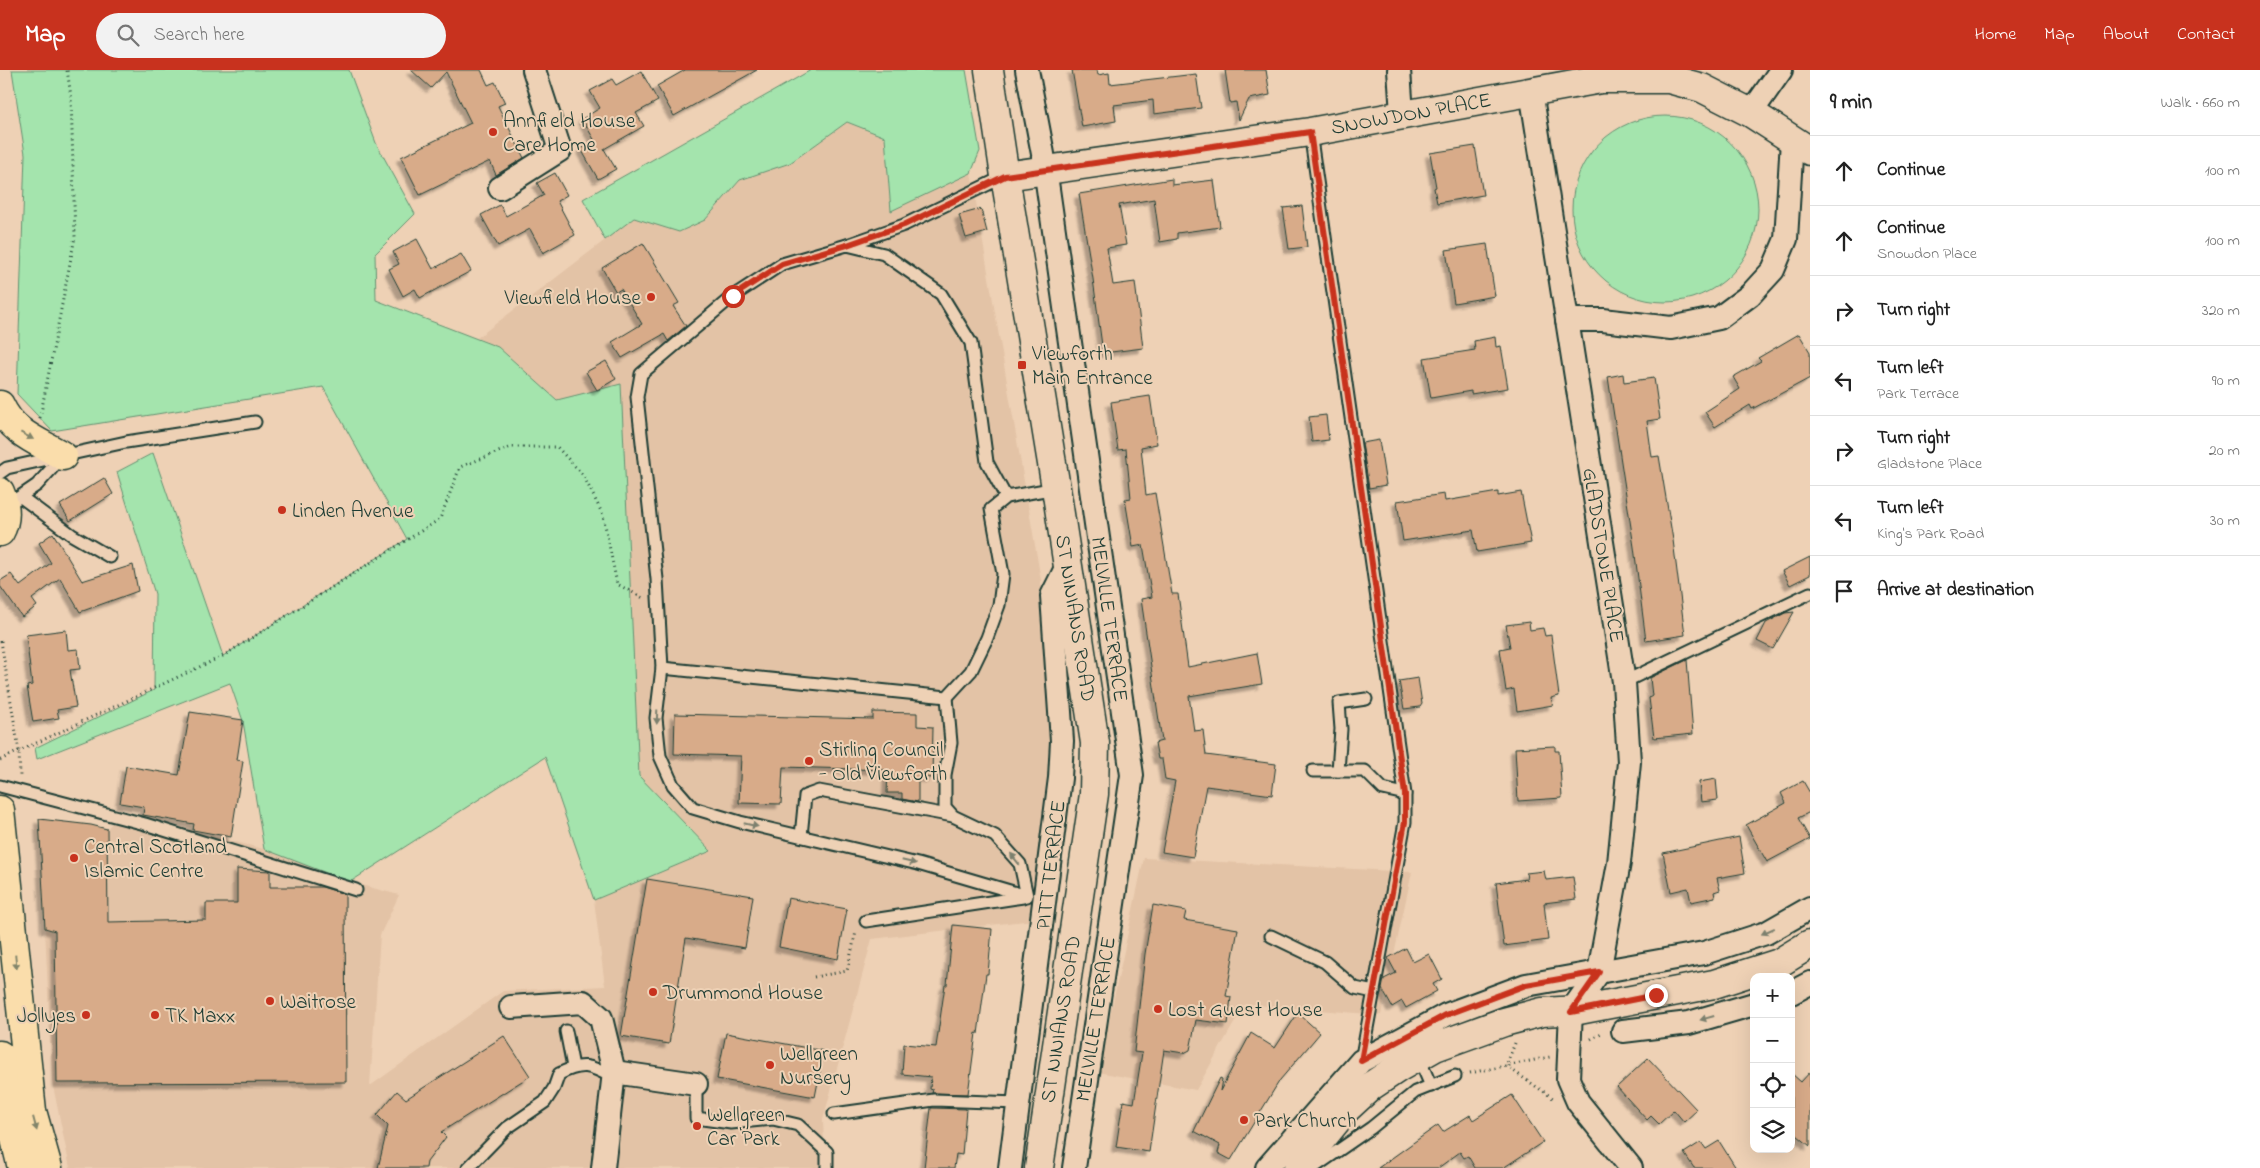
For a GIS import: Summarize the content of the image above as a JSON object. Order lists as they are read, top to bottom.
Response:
{
  "streets": {
    "street": [
      "SNOWDON PLACE",
      "GLADSTONE PLACE",
      "ST NINIANS ROAD",
      "MELVILLE TERRACE",
      "PITT TERRACE"
    ]
  },
  "crossings": [
    ["SNOWDON PLACE", "GLADSTONE PLACE"],
    ["SNOWDON PLACE", "ST NINIANS ROAD"],
    ["SNOWDON PLACE", "MELVILLE TERRACE"],
    ["ST NINIANS ROAD", "PITT TERRACE"]
  ],
  "places": {
    "other": [
      "Annfield House Care Home",
      "Viewfield House",
      "Linden Avenue",
      "Stirling Council - Old Viewforth",
      "Central Scotland Islamic Centre",
      "Drummond House",
      "Waitrose",
      "Lost Guest House",
      "Jollyes",
      "TK Maxx",
      "Wellgreen Nursery",
      "Park Church",
      "Wellgreen Car Park"
    ],
    "transit": ["Viewforth Main Entrance"]
  },
  "page": {
    "header": "Map",
    "search": "Search here",
    "nav": [
      "Home",
      "Map",
      "About",
      "Contact"
    ],
    "heading": ["9 min", "Walk · 660 m"],
    "list": [
      ["Continue", "100 m"],
      ["Continue", "Snowdon Place", "100 m"],
      ["Turn right", "320 m"],
      ["Turn left", "Park Terrace", "90 m"],
      ["Turn right", "Gladstone Place", "20 m"],
      ["Turn left", "King's Park Road", "30 m"],
      "Arrive at destination"
    ],
    "map_buttons": ["+", "−"]
  }
}
